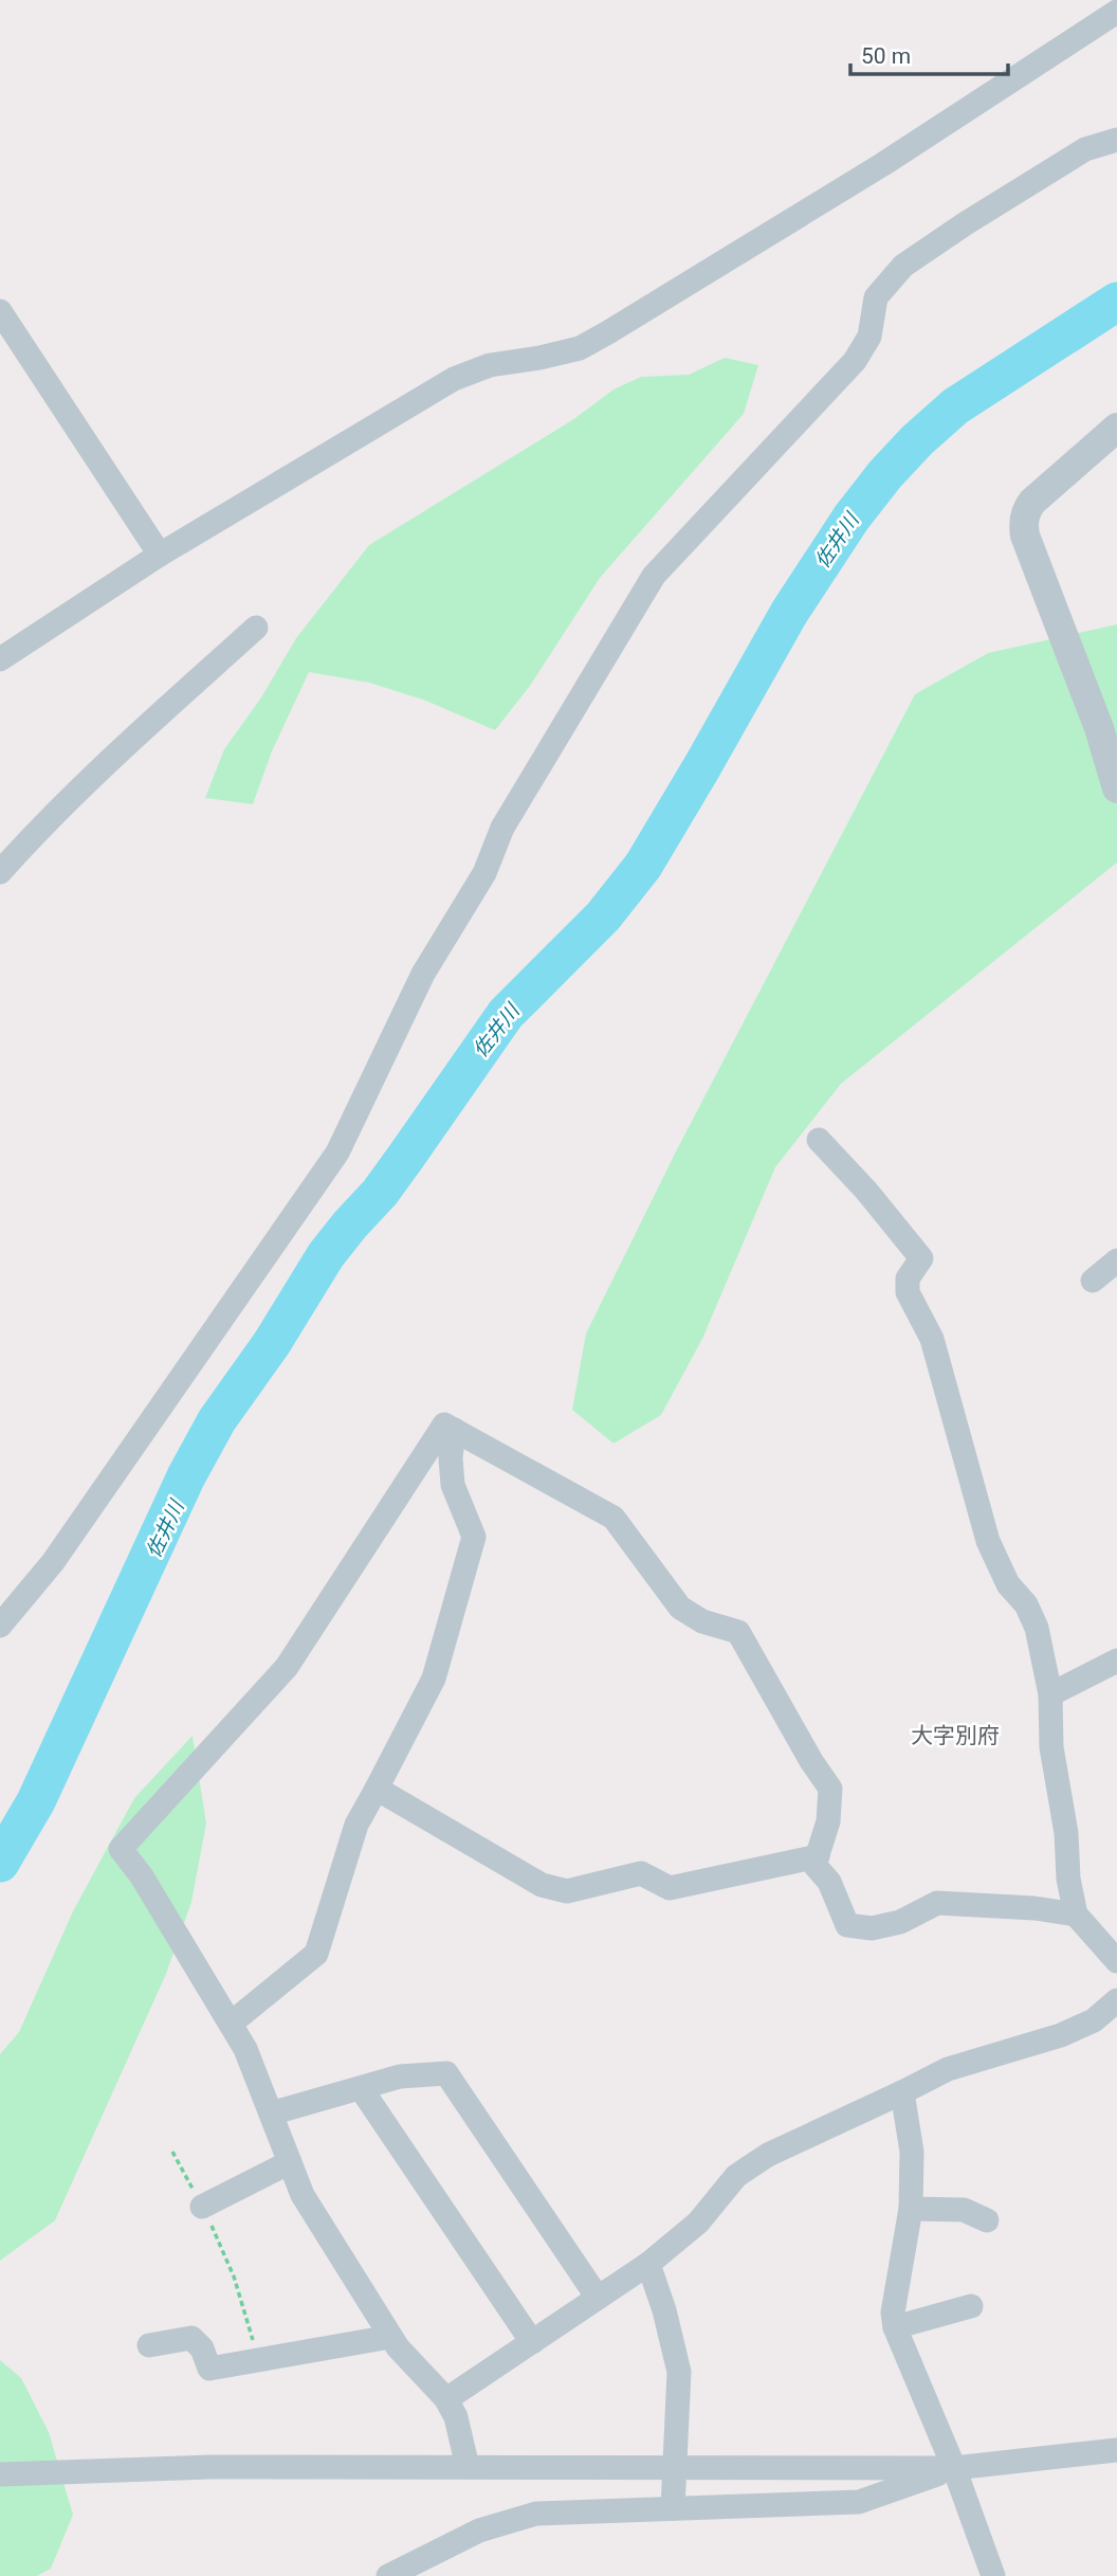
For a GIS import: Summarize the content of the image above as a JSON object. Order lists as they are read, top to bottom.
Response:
{
  "districts": ["大字別府"],
  "water": ["佐井川"],
  "scale_bar": "50 m"
}
